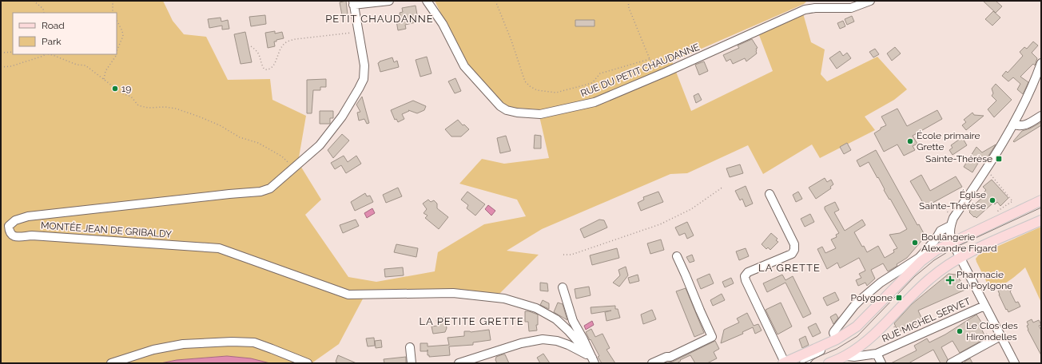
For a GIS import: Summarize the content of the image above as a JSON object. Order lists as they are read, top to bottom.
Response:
{
  "streets": {
    "street": ["RUE DU PETIT CHAUDANNE", "MONTÉE JEAN DE GRIBALDY", "RUE MICHEL SERVET"]
  },
  "districts": ["PETIT CHAUDANNE", "LA GRETTE", "LA PETITE GRETTE"],
  "places": {
    "other": [
      "19",
      "École primaire Grette",
      "Église Sainte-Thérèse",
      "Boulangerie Alexandre Figard",
      "Le Clos des Hirondelles"
    ],
    "transit": ["Sainte-Thérèse", "Polygone"],
    "health": ["Pharmacie du Poylgone"]
  },
  "legend": ["Road", "Park"]
}
